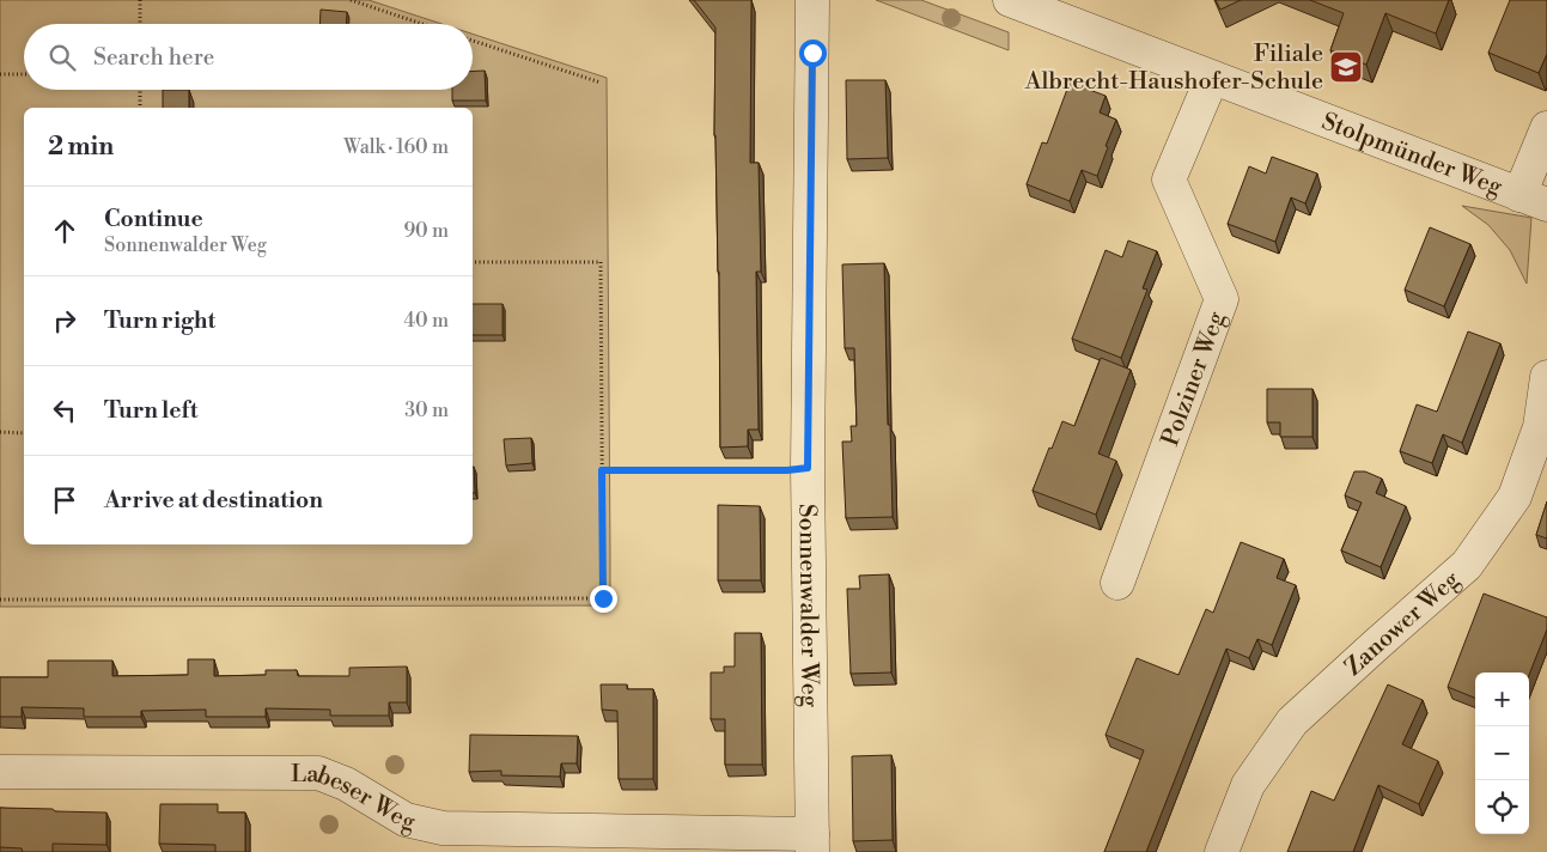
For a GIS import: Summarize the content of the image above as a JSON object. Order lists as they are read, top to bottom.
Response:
{
  "streets": {
    "street": [
      "Stolpmünder Weg",
      "Polziner Weg",
      "Sonnenwalder Weg",
      "Zanower Weg",
      "Labeser Weg"
    ]
  },
  "crossings": [
    ["Stolpmünder Weg", "Polziner Weg"],
    ["Sonnenwalder Weg", "Labeser Weg"]
  ],
  "places": {
    "school or university": ["Filiale Albrecht-Haushofer-Schule"]
  },
  "page": {
    "search": "Search here",
    "heading": ["2 min", "Walk · 160 m"],
    "list": [
      ["Continue", "Sonnenwalder Weg", "90 m"],
      ["Turn right", "40 m"],
      ["Turn left", "30 m"],
      "Arrive at destination"
    ],
    "map_buttons": ["+", "−"]
  }
}
